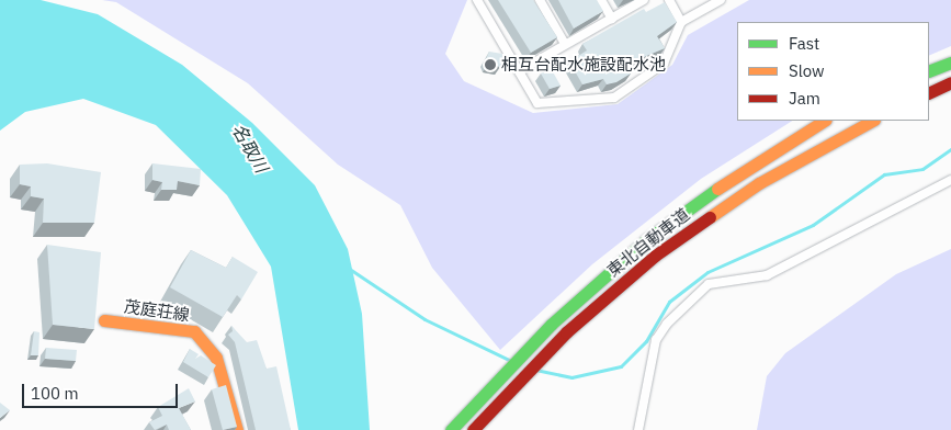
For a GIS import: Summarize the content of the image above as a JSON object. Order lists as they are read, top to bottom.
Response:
{
  "streets": {
    "main road": ["東北自動車道", "茂庭荘線"]
  },
  "water": ["名取川"],
  "places": ["相互台配水施設配水池"],
  "legend": ["Fast", "Slow", "Jam"],
  "scale_bar": "100 m"
}
